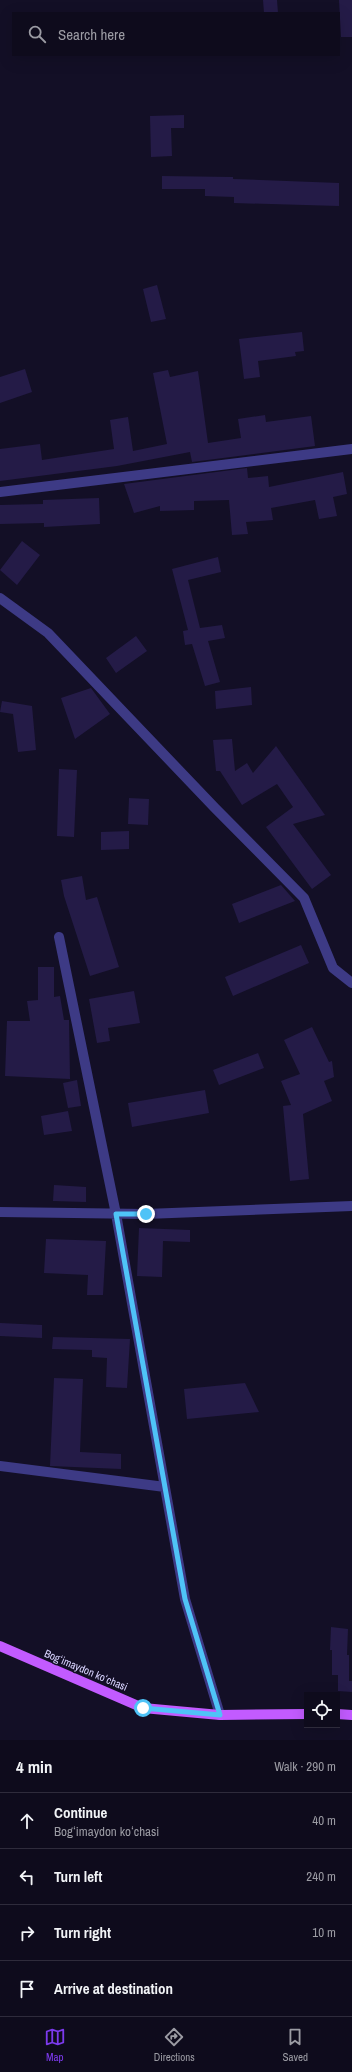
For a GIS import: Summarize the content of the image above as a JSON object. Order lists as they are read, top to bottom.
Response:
{
  "streets": {
    "main road": ["Bogʻimaydon koʻchasi"]
  },
  "page": {
    "search": "Search here",
    "heading": ["4 min", "Walk · 290 m"],
    "list": [
      ["Continue", "Bogʻimaydon koʻchasi", "40 m"],
      ["Turn left", "240 m"],
      ["Turn right", "10 m"],
      "Arrive at destination"
    ],
    "nav": ["Map", "Directions", "Saved"]
  }
}
